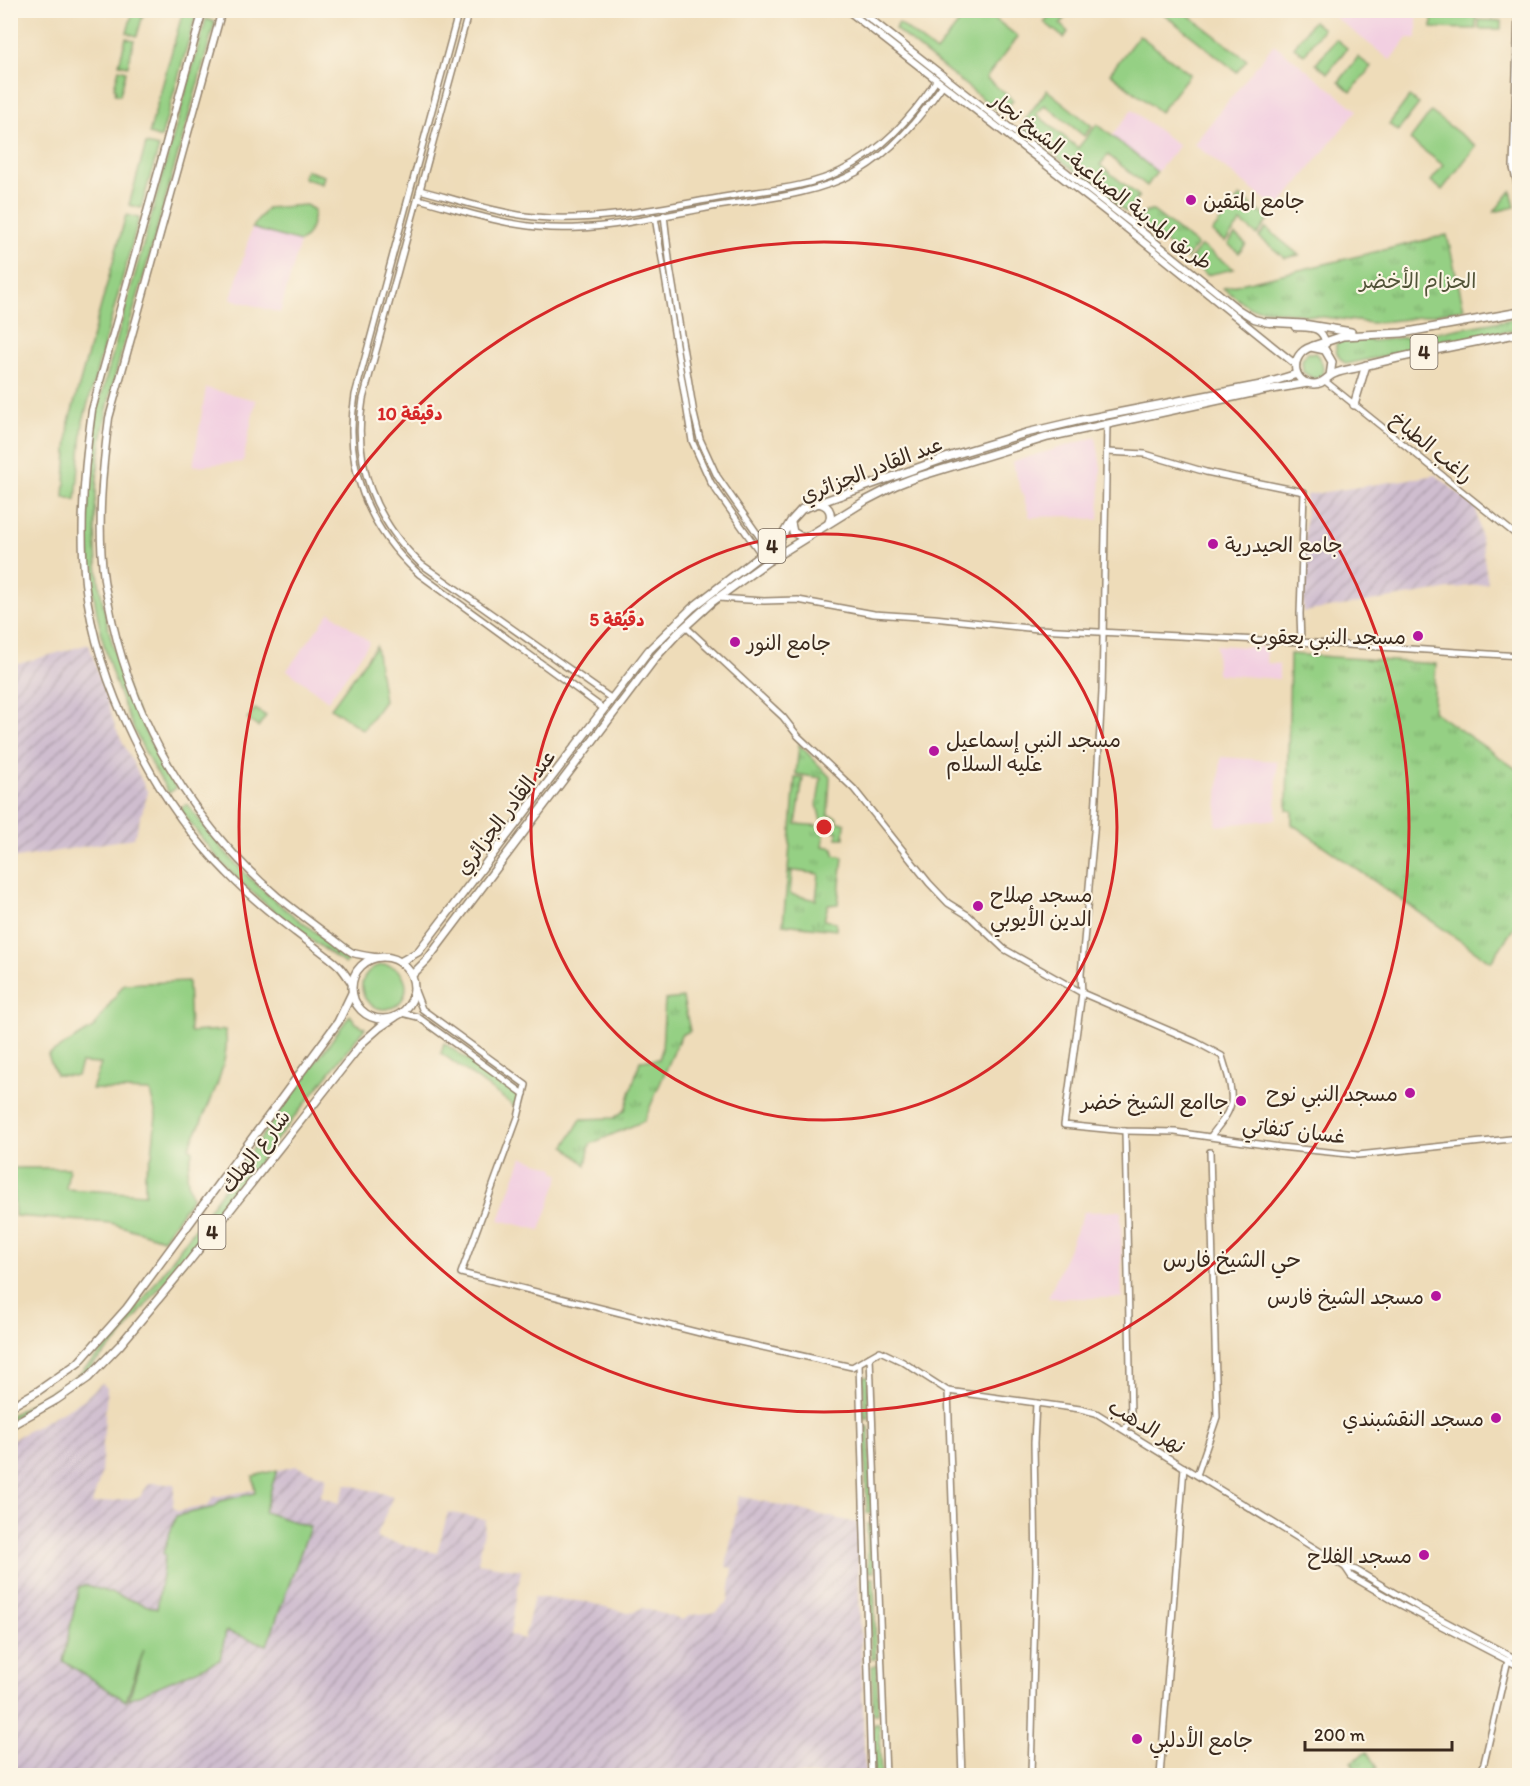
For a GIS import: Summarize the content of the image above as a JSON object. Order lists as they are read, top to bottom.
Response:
{
  "streets": {
    "highway": ["4", "عبد القادر الجزائري", "شارع الهلك"],
    "main road": ["طريق المدينة الصناعية- الشيخ نجار"],
    "street": ["راغب الطباخ", "غسان كنفاتي", "نهر الدهب"]
  },
  "crossings": [
    ["4", "راغب الطباخ"],
    ["4", "عبد القادر الجزائري"],
    ["راغب الطباخ", "عبد القادر الجزائري"],
    ["عبد القادر الجزائري", "شارع الهلك"]
  ],
  "districts": ["حي الشيخ فارس"],
  "parks": ["الحزام الأخضر"],
  "places": [
    "جامع المتقين",
    "جامع الحيدرية",
    "مسجد النبي يعقوب",
    "جامع النور",
    "مسجد النبي إسماعيل عليه السلام",
    "مسجد صلاح الدين الأيوبي",
    "مسجد النبي نوح",
    "جاامع الشيخ خضر",
    "مسجد الشيخ فارس",
    "مسجد النقشبندي",
    "مسجد الفلاح",
    "جامع الأدلبي"
  ],
  "scale_bar": "200 m",
  "rings": ["10 دقيقة", "5 دقيقة"]
}
